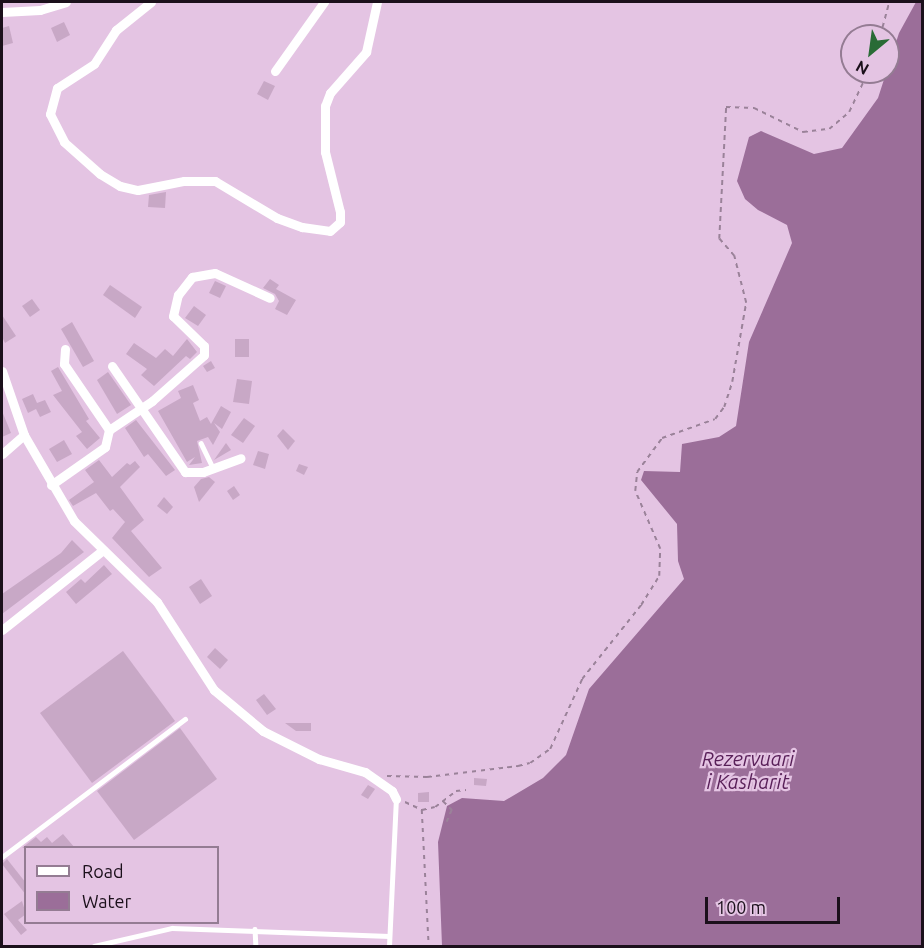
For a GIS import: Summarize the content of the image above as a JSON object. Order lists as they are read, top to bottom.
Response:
{
  "water": ["Rezervuari i Kasharit"],
  "legend": ["Road", "Water"],
  "scale_bar": "100 m",
  "north": "bottom left"
}
